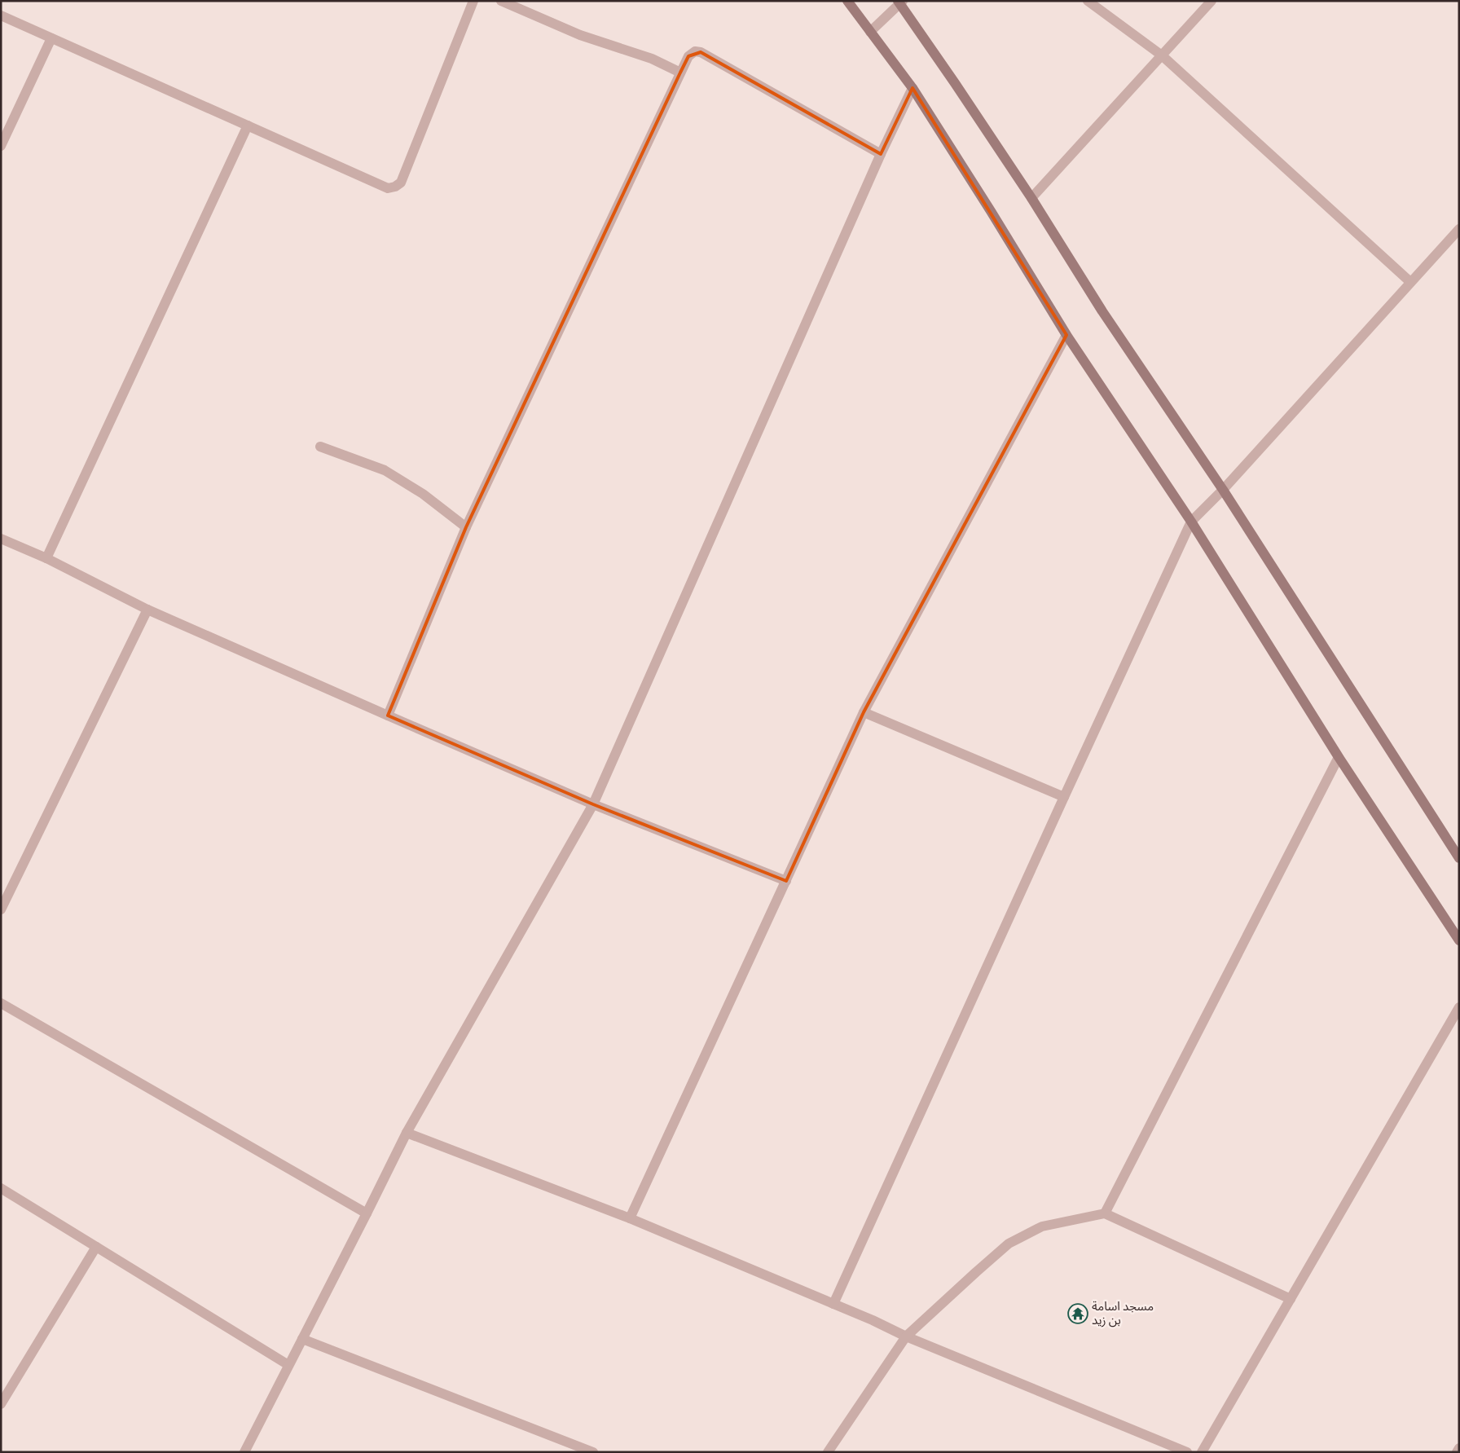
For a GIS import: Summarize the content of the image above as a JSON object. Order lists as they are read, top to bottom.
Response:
{
  "places": {
    "temple": ["مسجد اسامة بن زيد"]
  }
}
